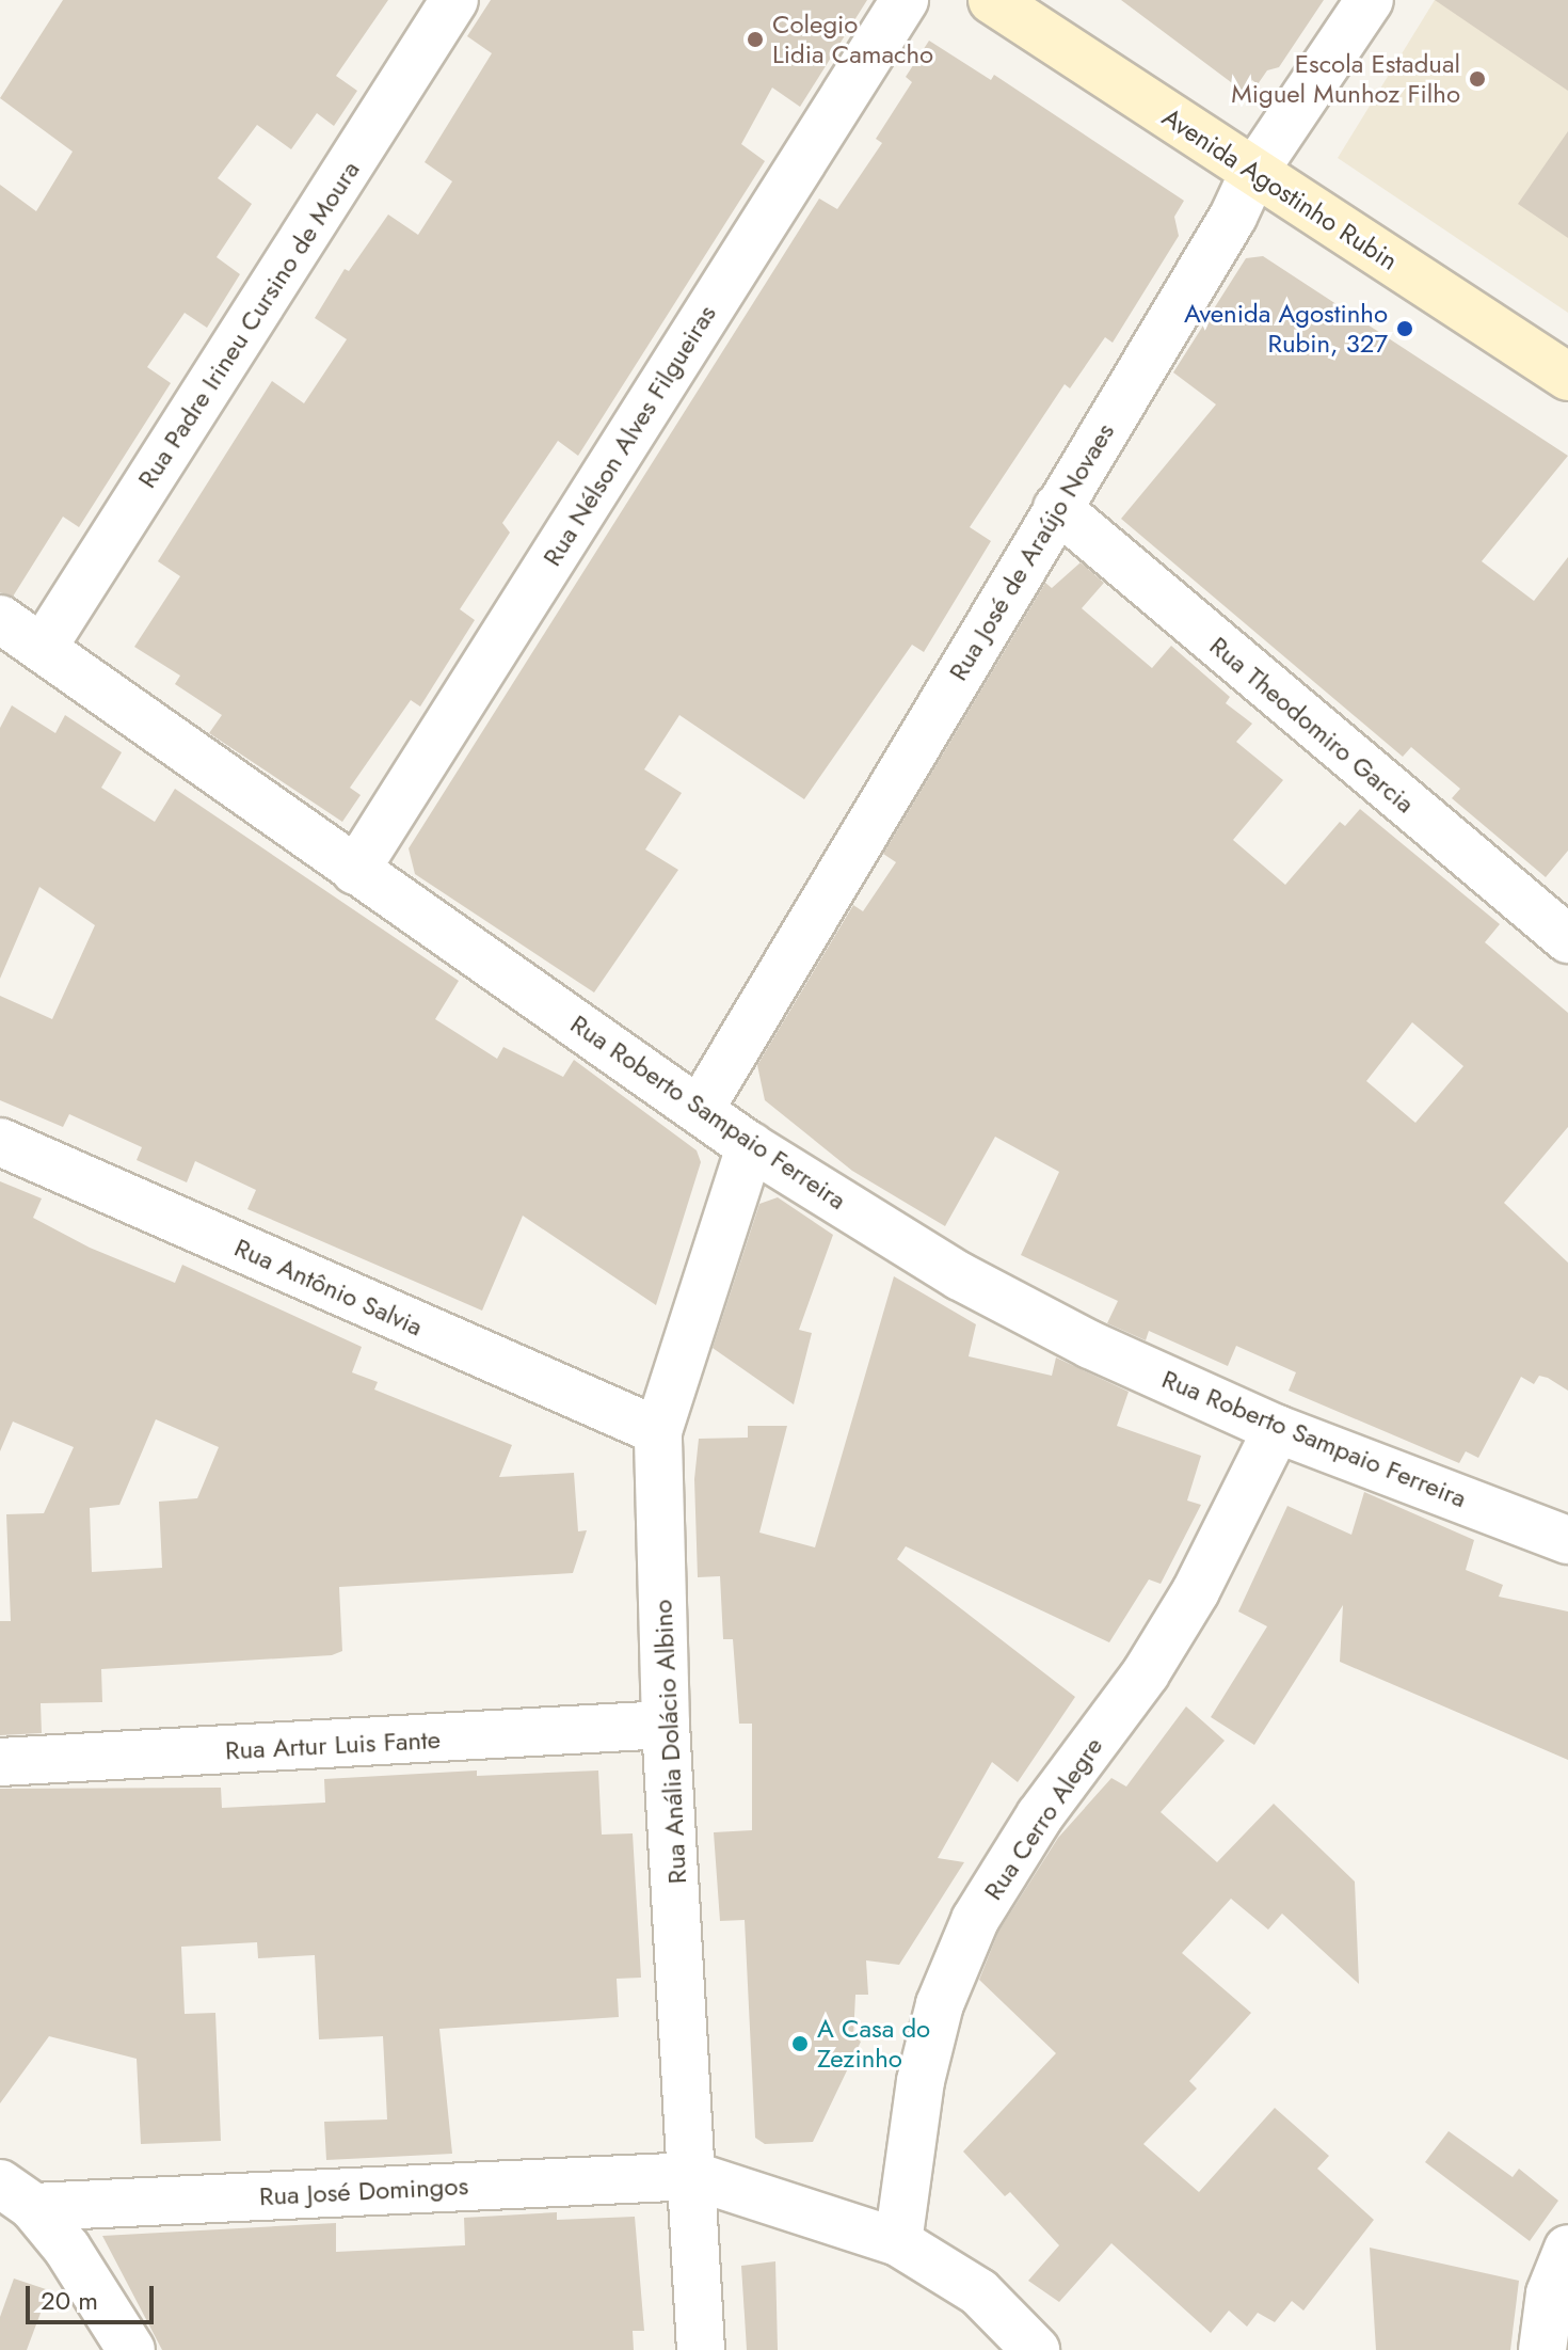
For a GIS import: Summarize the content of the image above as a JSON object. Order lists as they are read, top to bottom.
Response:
{
  "streets": {
    "main road": ["Avenida Agostinho Rubin"],
    "street": [
      "Rua Padre Irineu Cursino de Moura",
      "Rua Nélson Alves Filgueiras",
      "Rua José de Araújo Novaes",
      "Rua Theodomiro Garcia",
      "Rua Roberto Sampaio Ferreira",
      "Rua Antônio Salvia",
      "Rua Anália Dolácio Albino",
      "Rua Artur Luis Fante",
      "Rua Cerro Alegre",
      "Rua José Domingos"
    ]
  },
  "crossings": [
    ["Avenida Agostinho Rubin", "Rua José de Araújo Novaes"],
    ["Rua Padre Irineu Cursino de Moura", "Rua Roberto Sampaio Ferreira"],
    ["Rua Nélson Alves Filgueiras", "Rua Roberto Sampaio Ferreira"],
    ["Rua José de Araújo Novaes", "Rua Theodomiro Garcia"],
    ["Rua José de Araújo Novaes", "Rua Roberto Sampaio Ferreira"],
    ["Rua Roberto Sampaio Ferreira", "Rua Anália Dolácio Albino"],
    ["Rua Roberto Sampaio Ferreira", "Rua Cerro Alegre"],
    ["Rua Antônio Salvia", "Rua Anália Dolácio Albino"],
    ["Rua Anália Dolácio Albino", "Rua Artur Luis Fante"],
    ["Rua Anália Dolácio Albino", "Rua José Domingos"]
  ],
  "places": [
    "Colegio Lidia Camacho",
    "Escola Estadual Miguel Munhoz Filho",
    "Avenida Agostinho Rubin, 327",
    "A Casa do Zezinho"
  ],
  "scale_bar": "20 m"
}
